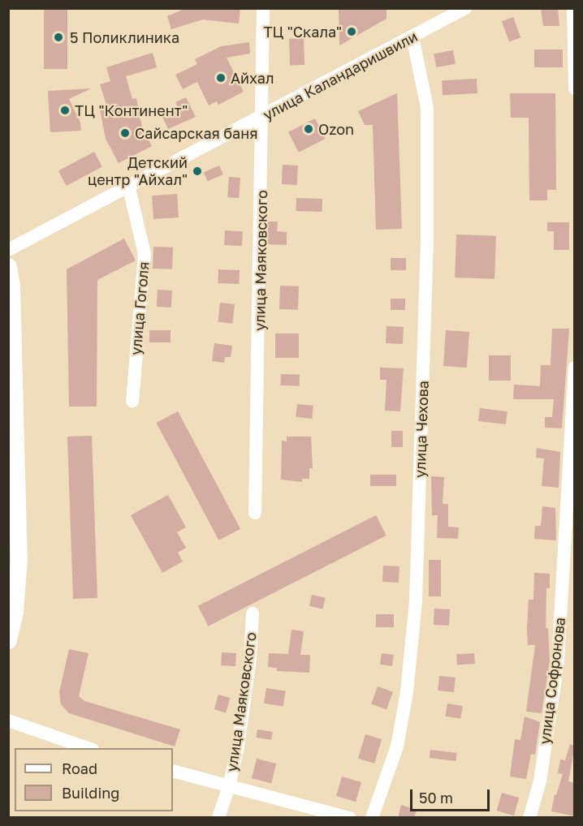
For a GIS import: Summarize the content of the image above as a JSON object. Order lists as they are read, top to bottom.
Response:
{
  "streets": {
    "street": [
      "улица Каландаришвили",
      "улица Маяковского",
      "улица Гоголя",
      "улица Чехова",
      "улица Софронова"
    ]
  },
  "crossings": [
    ["улица Каландаришвили", "улица Маяковского"],
    ["улица Каландаришвили", "улица Гоголя"],
    ["улица Каландаришвили", "улица Чехова"]
  ],
  "places": [
    "ТЦ \"Скала\"",
    "5 Поликлиника",
    "Айхал",
    "ТЦ \"Континент\"",
    "Ozon",
    "Сайсарская баня",
    "Детский центр \"Айхал\""
  ],
  "legend": ["Road", "Building"],
  "scale_bar": "50 m"
}
